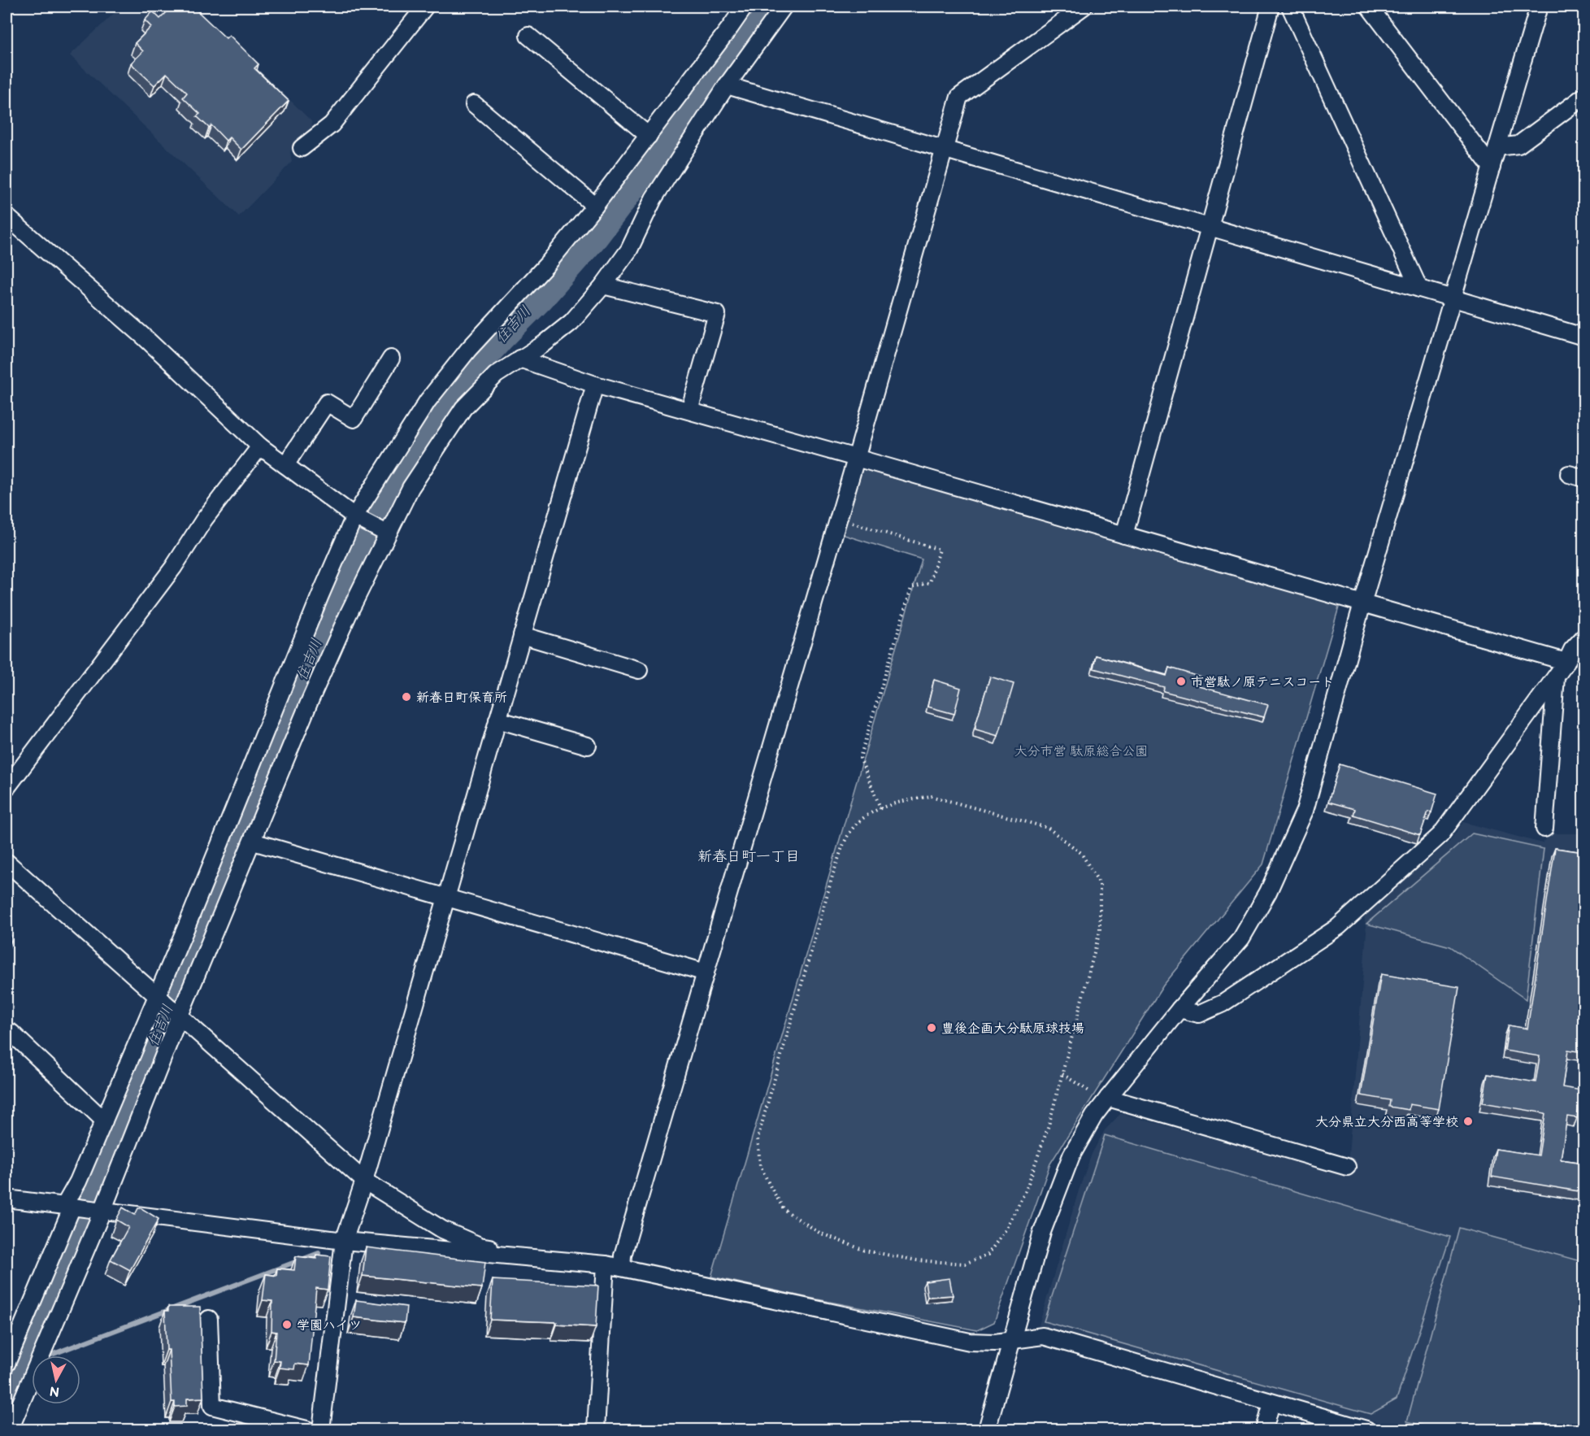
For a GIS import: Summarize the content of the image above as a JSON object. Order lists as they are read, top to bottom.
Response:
{
  "districts": ["新春日町一丁目"],
  "water": ["住吉川"],
  "parks": ["大分市営 駄原総合公園"],
  "places": [
    "市営駄ノ原テニスコート",
    "新春日町保育所",
    "豊後企画大分駄原球技場",
    "大分県立大分西高等学校",
    "学園ハイツ"
  ],
  "north": "bottom"
}
